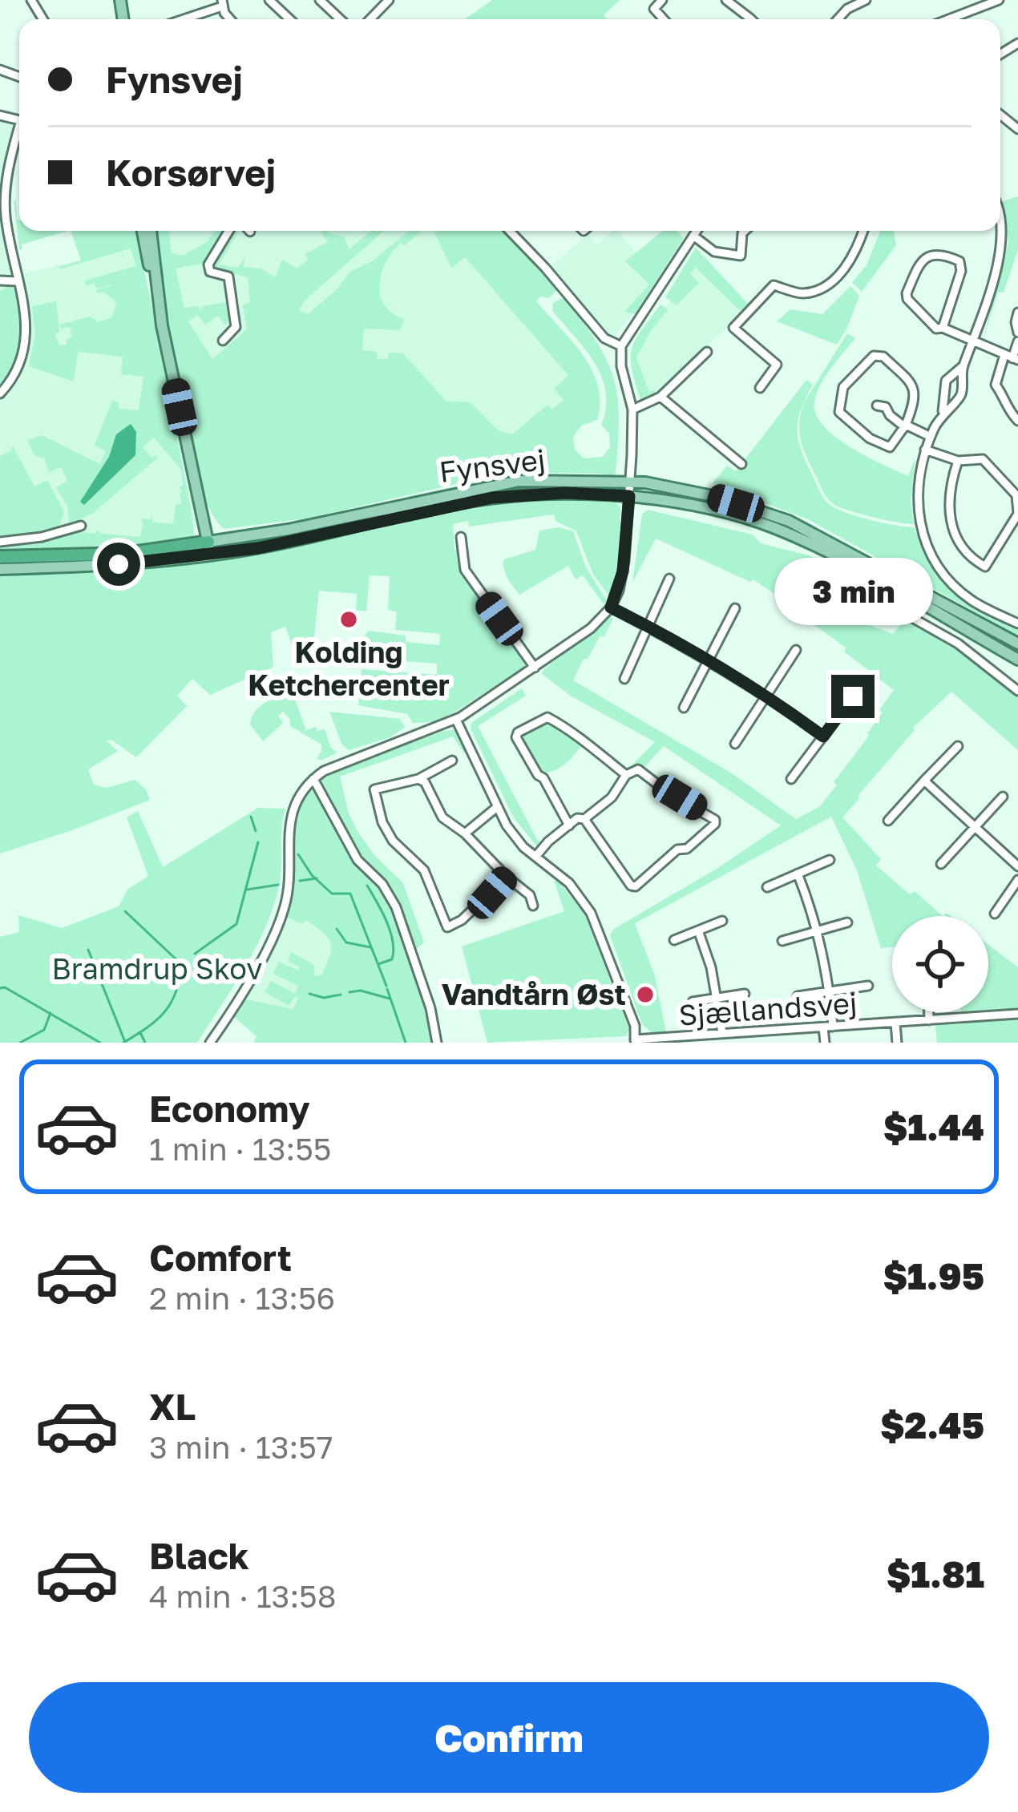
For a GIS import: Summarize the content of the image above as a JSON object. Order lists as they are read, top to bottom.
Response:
{
  "streets": {
    "highway": ["Fynsvej"],
    "street": ["Sjællandsvej"]
  },
  "parks": ["Bramdrup Skov"],
  "places": ["Kolding Ketchercenter", "Vandtårn Øst"],
  "page": {
    "banner": ["Fynsvej", "Korsørvej"],
    "bubble": "3 min",
    "list": [
      {
        "name": "Economy",
        "note": "1 min · 13:55",
        "value": "$1.44"
      },
      {
        "name": "Comfort",
        "note": "2 min · 13:56",
        "value": "$1.95"
      },
      {
        "name": "XL",
        "note": "3 min · 13:57",
        "value": "$2.45"
      },
      {
        "name": "Black",
        "note": "4 min · 13:58",
        "value": "$1.81"
      }
    ],
    "buttons": "Confirm"
  }
}
